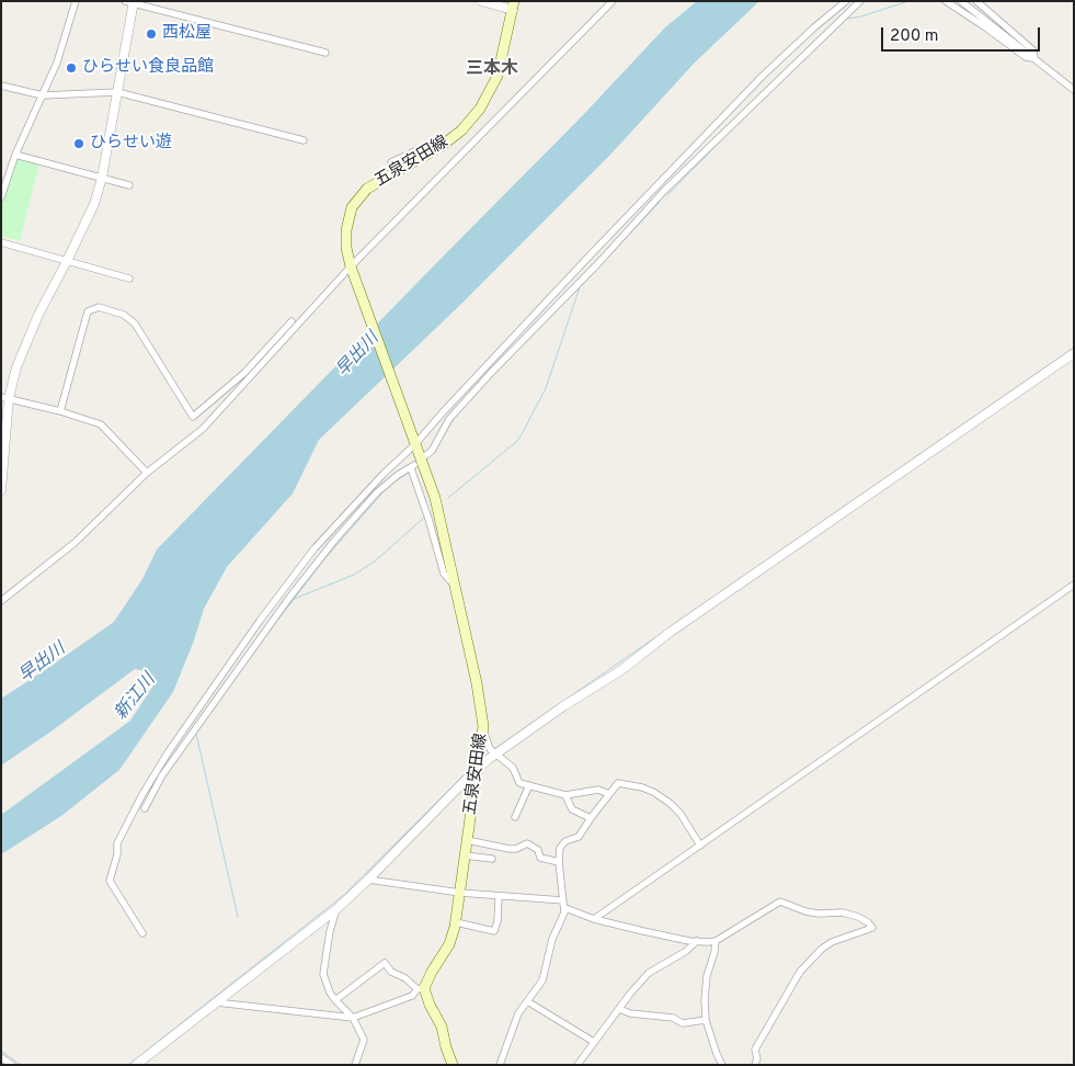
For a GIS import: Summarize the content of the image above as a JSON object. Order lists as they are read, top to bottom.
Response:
{
  "streets": {
    "main road": ["五泉安田線"]
  },
  "districts": ["三本木"],
  "water": ["早出川", "新江川"],
  "places": ["西松屋", "ひらせい食良品館", "ひらせい遊"],
  "scale_bar": "200 m"
}
